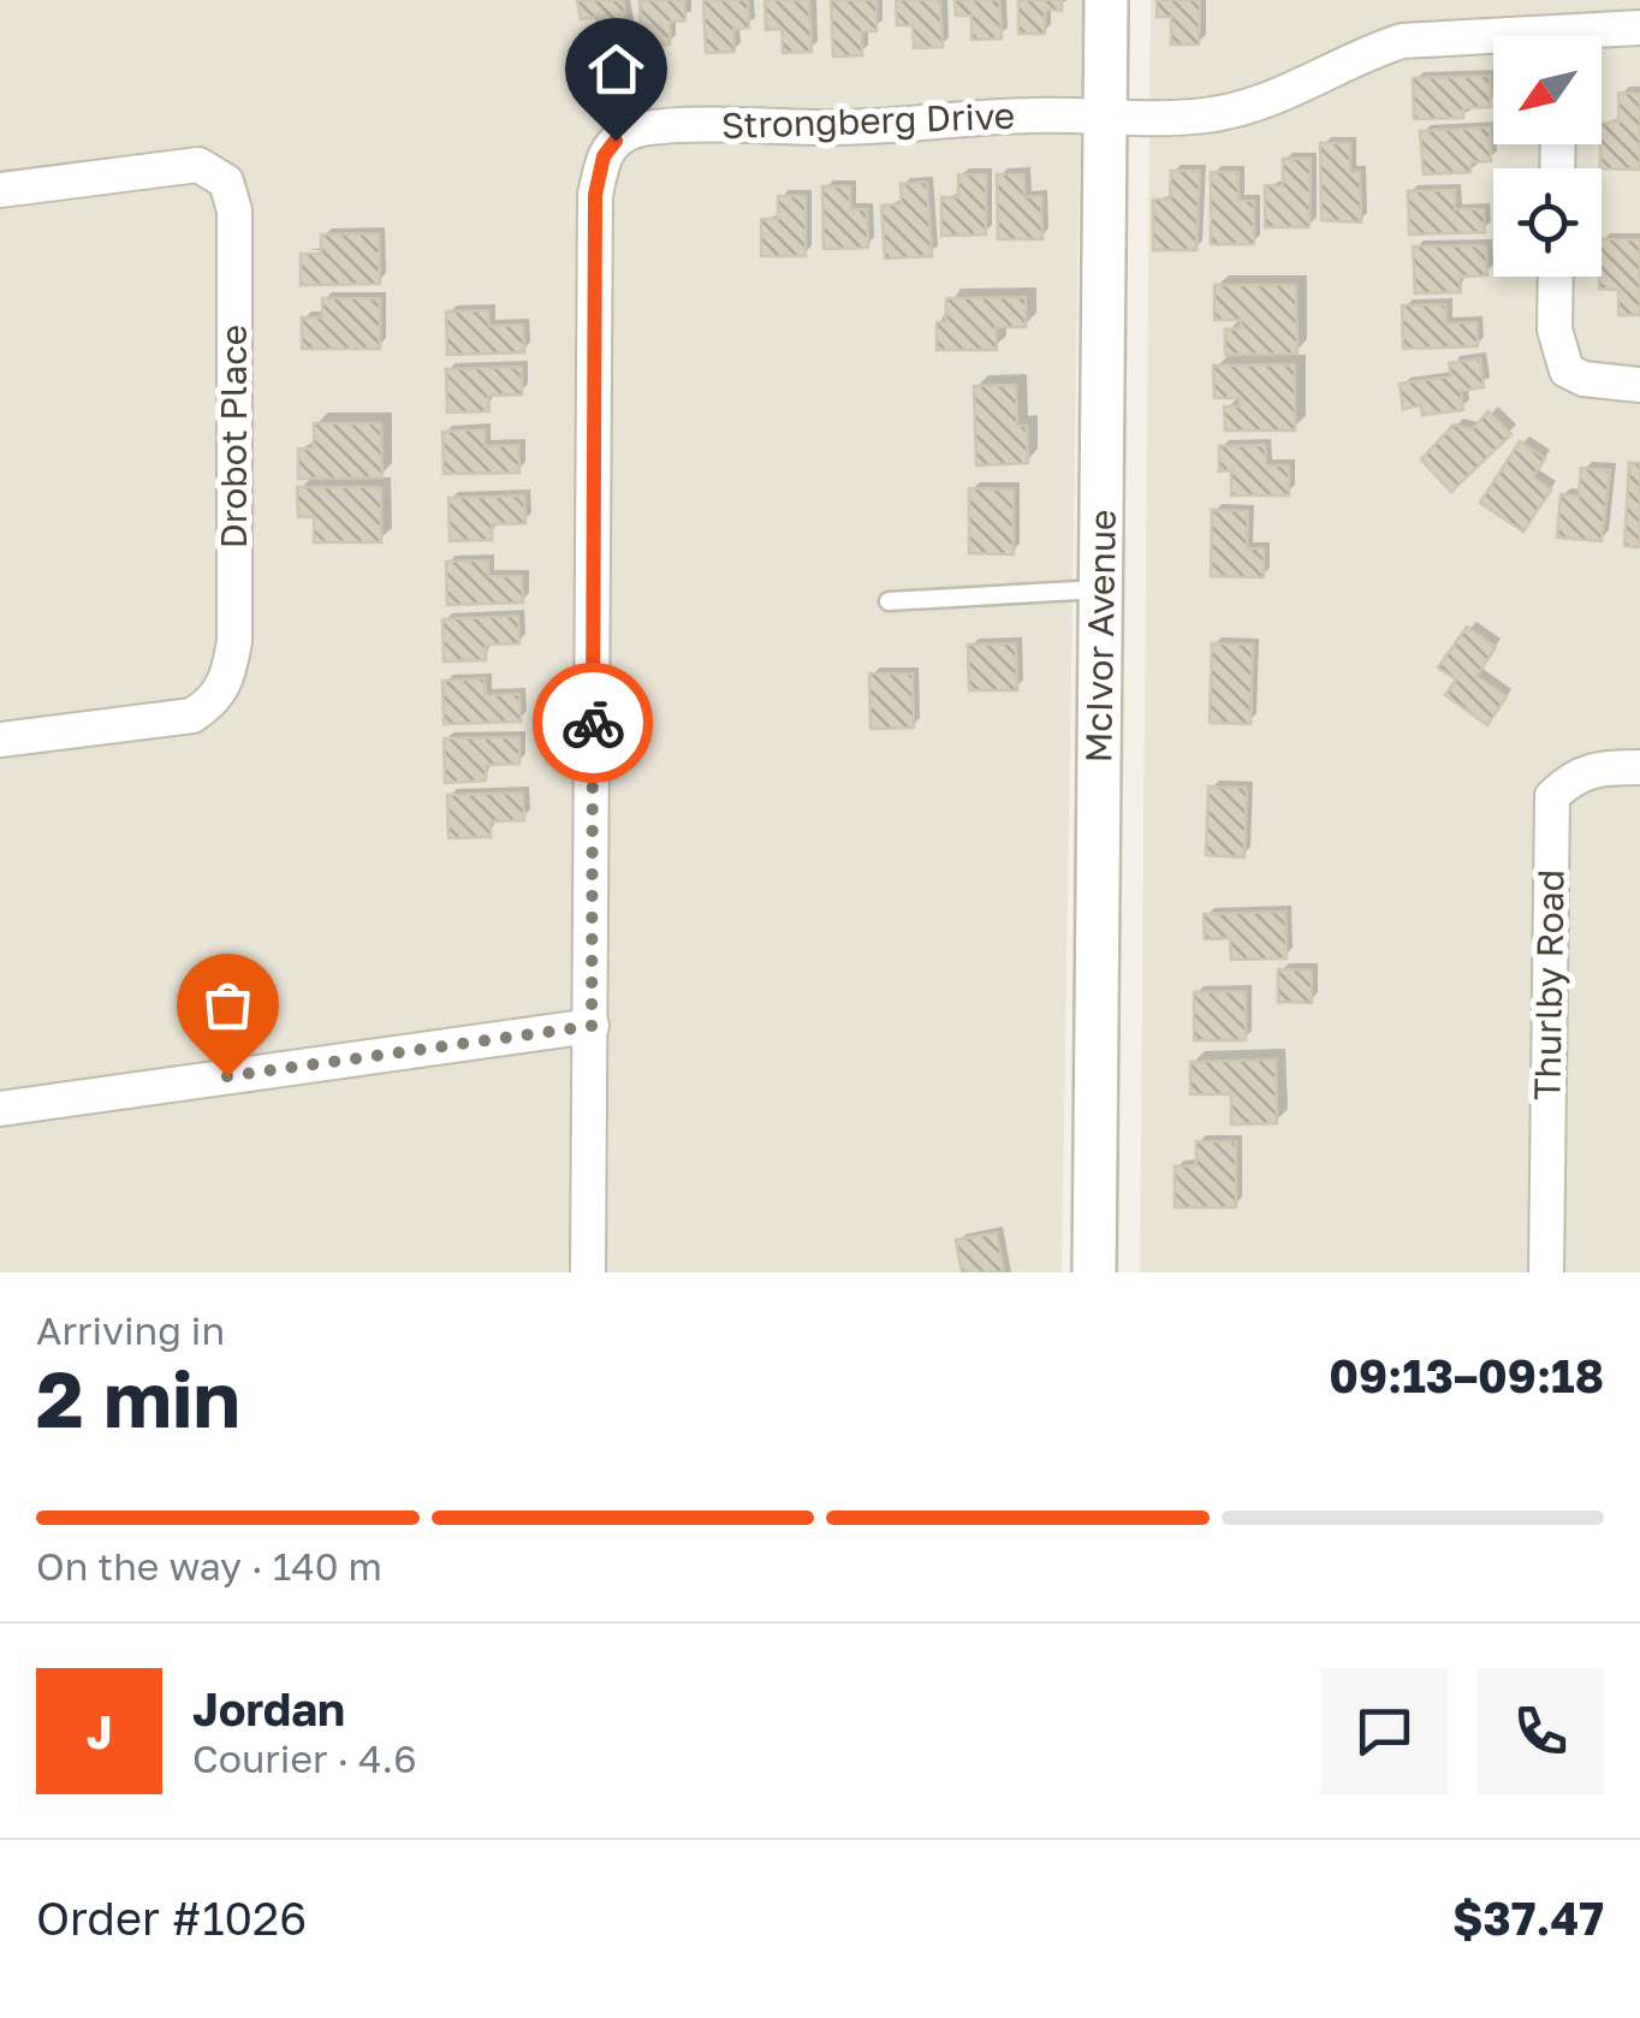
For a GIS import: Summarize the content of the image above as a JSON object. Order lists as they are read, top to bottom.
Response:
{
  "streets": {
    "street": [
      "Strongberg Drive",
      "Drobot Place",
      "McIvor Avenue",
      "Thurlby Road"
    ]
  },
  "crossings": [
    ["Strongberg Drive", "McIvor Avenue"]
  ],
  "north": "bottom left",
  "page": {
    "heading": ["2 min", "Arriving in", "09:13–09:18"],
    "panel": [
      "Jordan",
      "Courier · 4.6",
      "Order #1026",
      "$37.47"
    ],
    "bar": "On the way · 140 m",
    "round": "J"
  }
}
